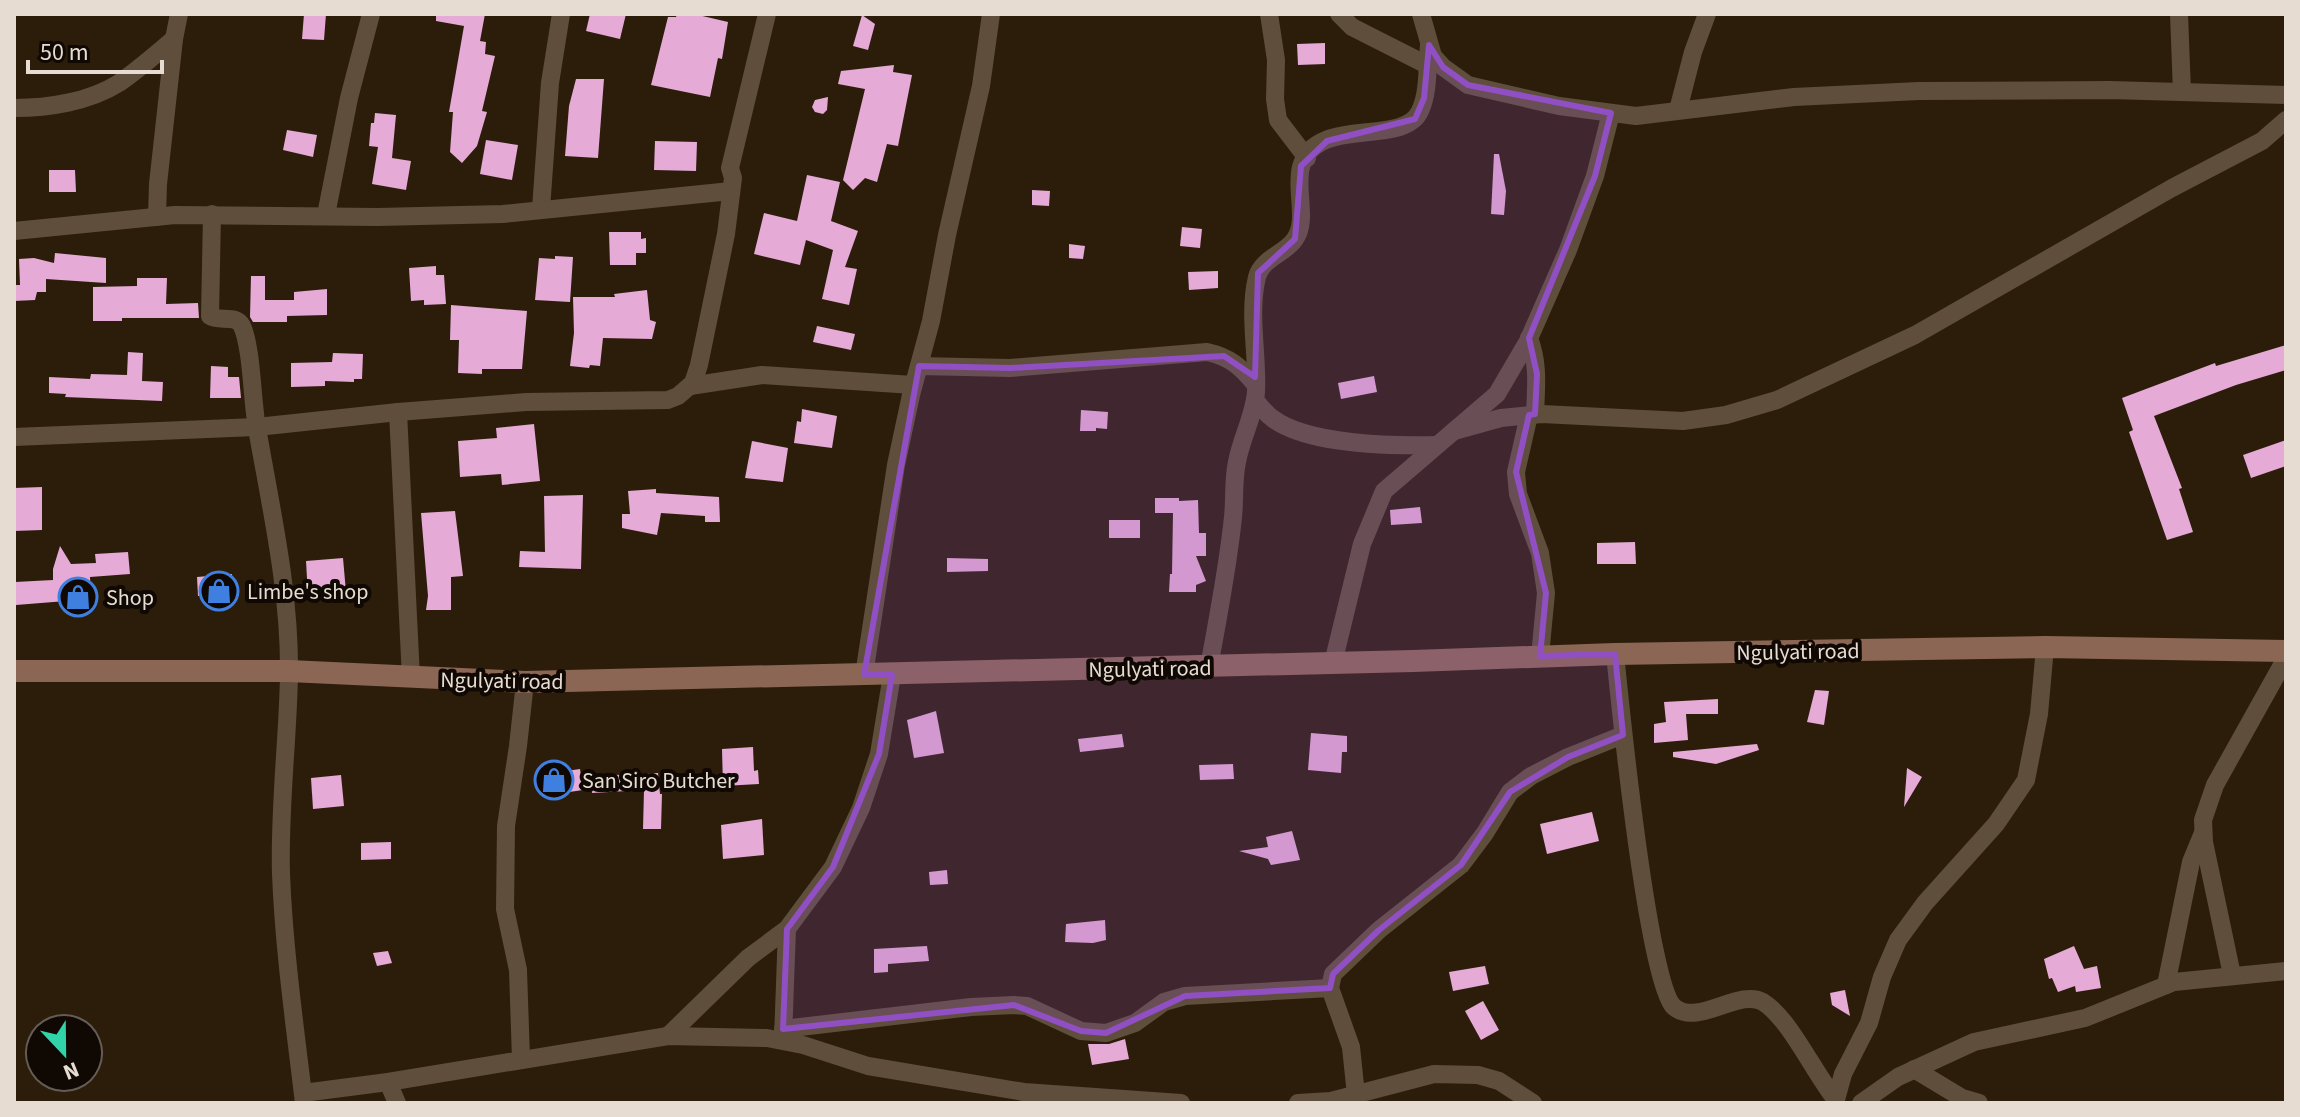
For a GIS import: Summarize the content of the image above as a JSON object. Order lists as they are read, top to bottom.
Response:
{
  "streets": {
    "main road": ["Ngulyati road"]
  },
  "places": {
    "shop": ["Limbe's shop", "Shop", "San Siro Butcher"]
  },
  "scale_bar": "50 m",
  "north": "bottom"
}
